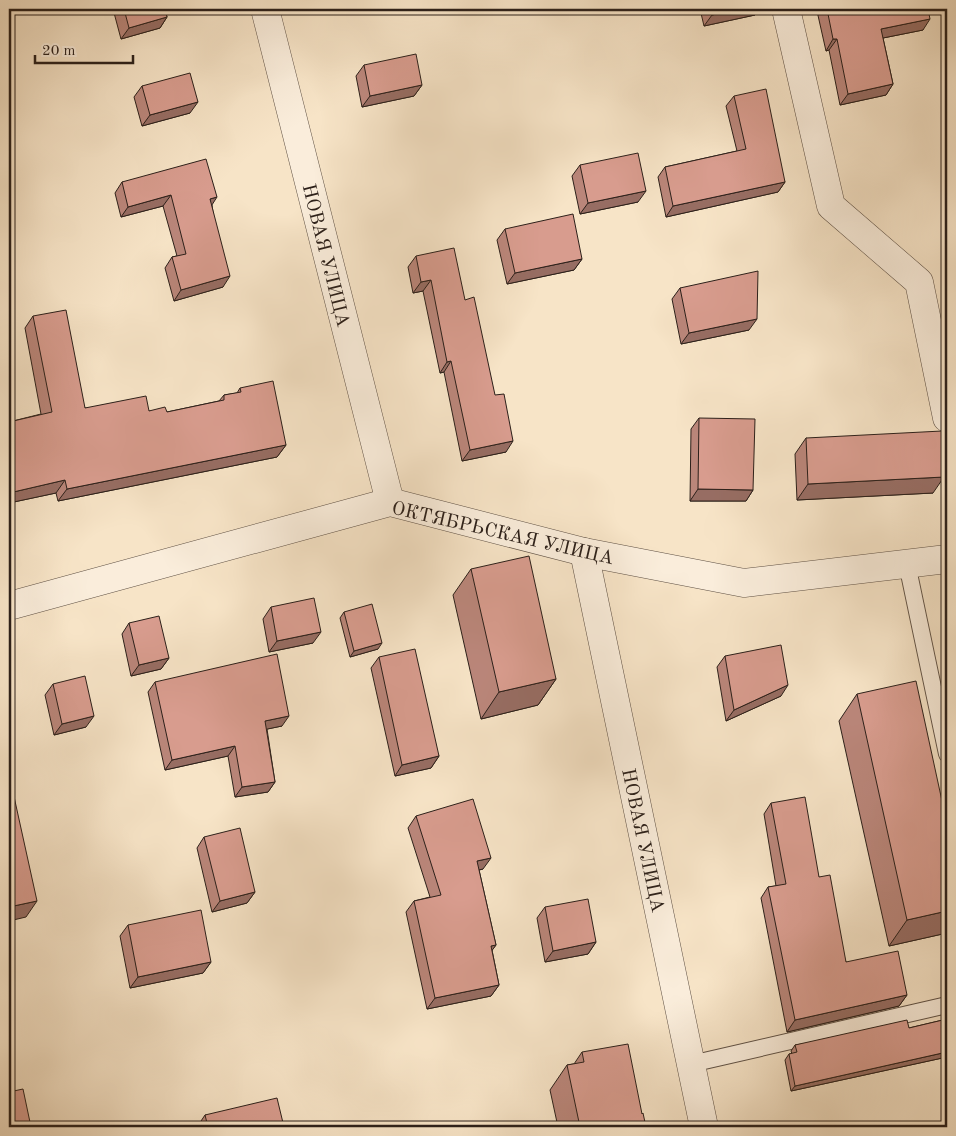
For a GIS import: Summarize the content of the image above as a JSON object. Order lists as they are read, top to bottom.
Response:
{
  "streets": {
    "street": ["НОВАЯ УЛИЦА", "ОКТЯБРЬСКАЯ УЛИЦА"]
  },
  "crossings": [
    ["НОВАЯ УЛИЦА", "ОКТЯБРЬСКАЯ УЛИЦА"]
  ],
  "scale_bar": "20 m"
}
